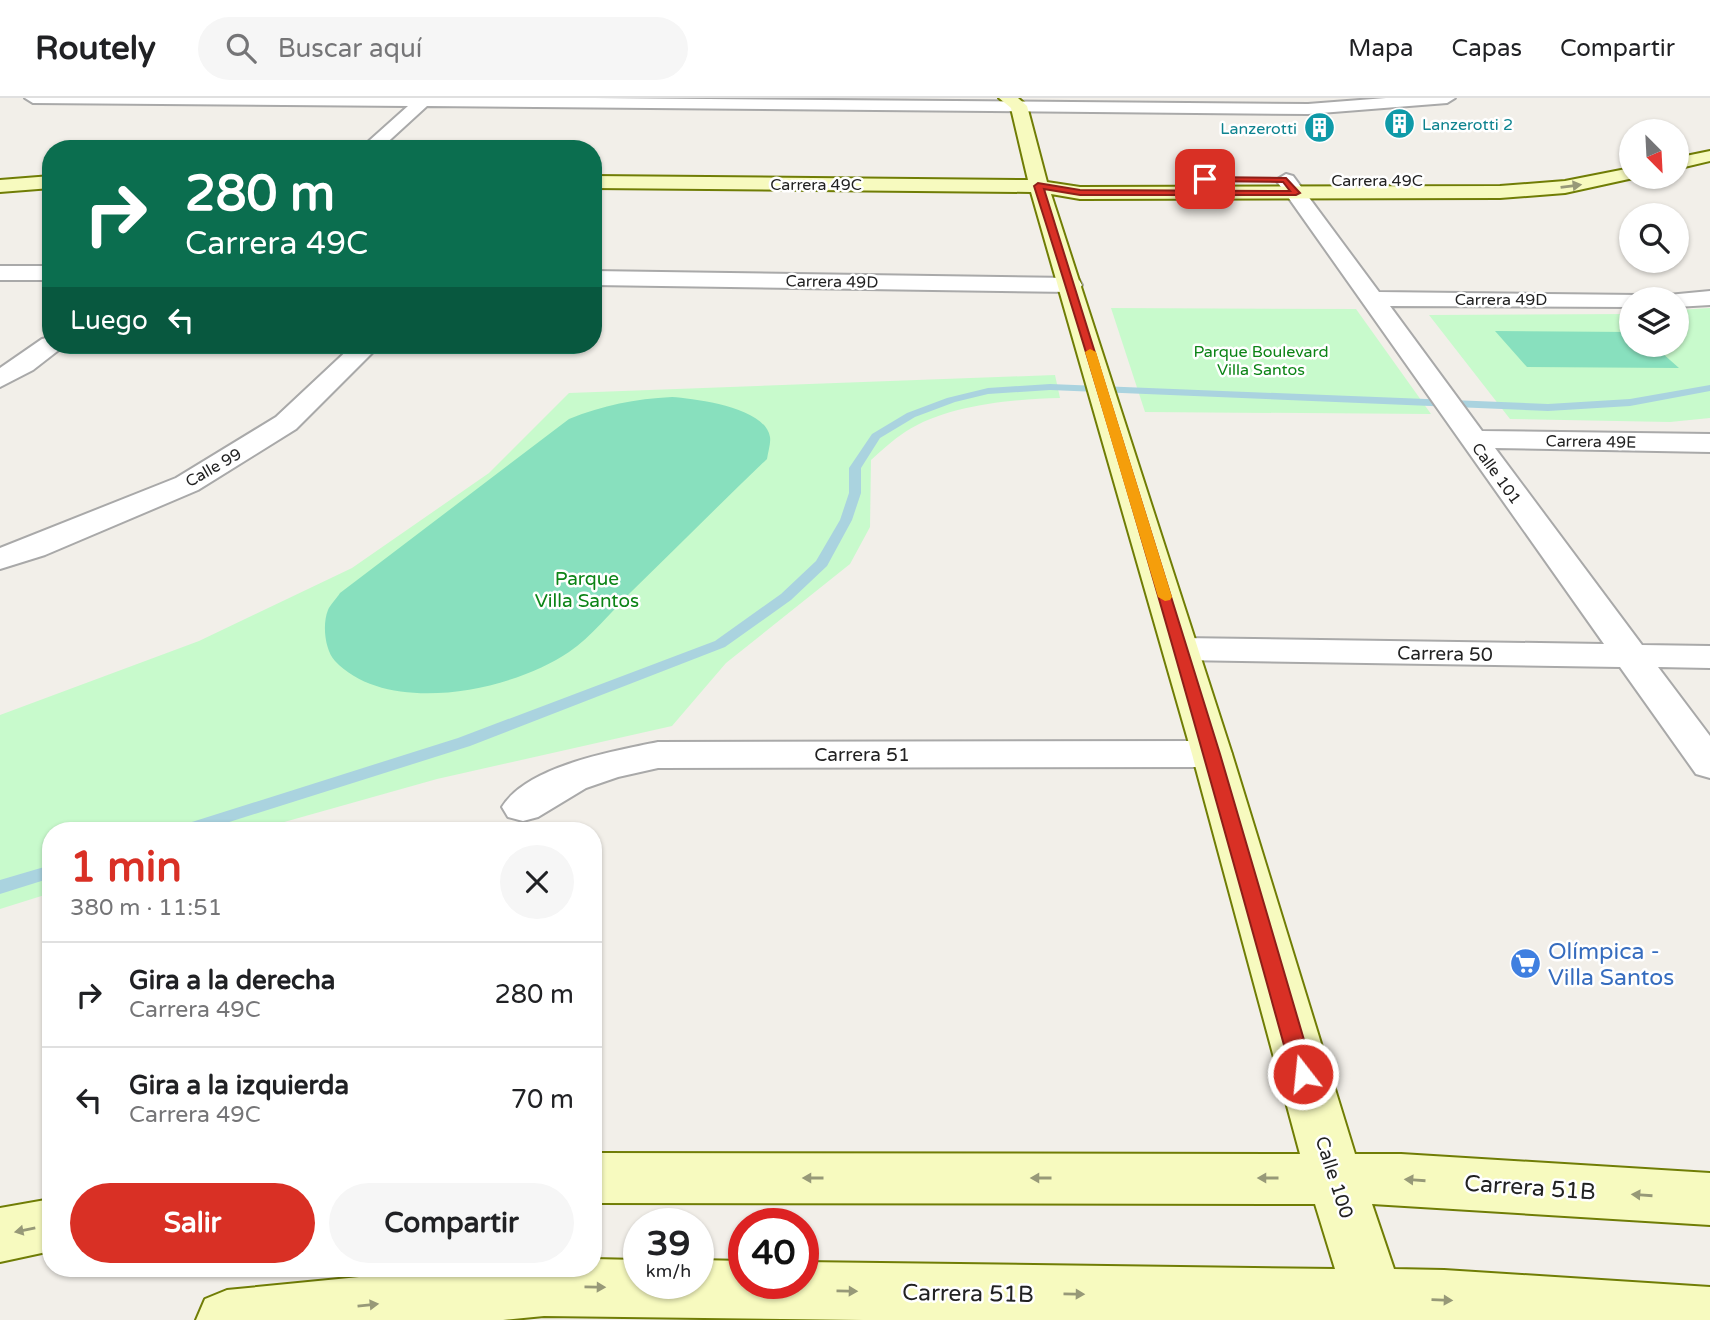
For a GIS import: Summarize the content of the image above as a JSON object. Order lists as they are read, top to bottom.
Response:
{
  "streets": {
    "street": [
      "Carrera 49C",
      "Carrera 49D",
      "Carrera 49E",
      "Calle 99",
      "Calle 101",
      "Carrera 50",
      "Carrera 51",
      "Calle 100",
      "Carrera 51B"
    ]
  },
  "crossings": [
    ["Carrera 49C", "Calle 101"],
    ["Carrera 49C", "Calle 100"],
    ["Carrera 49D", "Calle 101"],
    ["Carrera 49D", "Calle 100"],
    ["Carrera 49E", "Calle 101"],
    ["Calle 101", "Carrera 50"],
    ["Carrera 50", "Calle 100"],
    ["Carrera 51", "Calle 100"],
    ["Calle 100", "Carrera 51B"]
  ],
  "parks": ["Parque Boulevard Villa Santos", "Parque Villa Santos"],
  "places": {
    "building": ["Lanzerotti 2", "Lanzerotti"],
    "supermarket": ["Olímpica - Villa Santos"]
  },
  "north": "bottom right",
  "page": {
    "header": "Routely",
    "search": "Buscar aquí",
    "nav": ["Mapa", "Capas", "Compartir"],
    "turn": ["280 m", "Carrera 49C"],
    "then": "Luego",
    "heading": ["1 min", "380 m · 11:51"],
    "list": [
      {
        "name": "Gira a la derecha",
        "note": "Carrera 49C",
        "value": "280 m"
      },
      {
        "name": "Gira a la izquierda",
        "note": "Carrera 49C",
        "value": "70 m"
      }
    ],
    "buttons": ["Salir", "Compartir"],
    "speed": "39 km/h",
    "limit": "40"
  }
}
